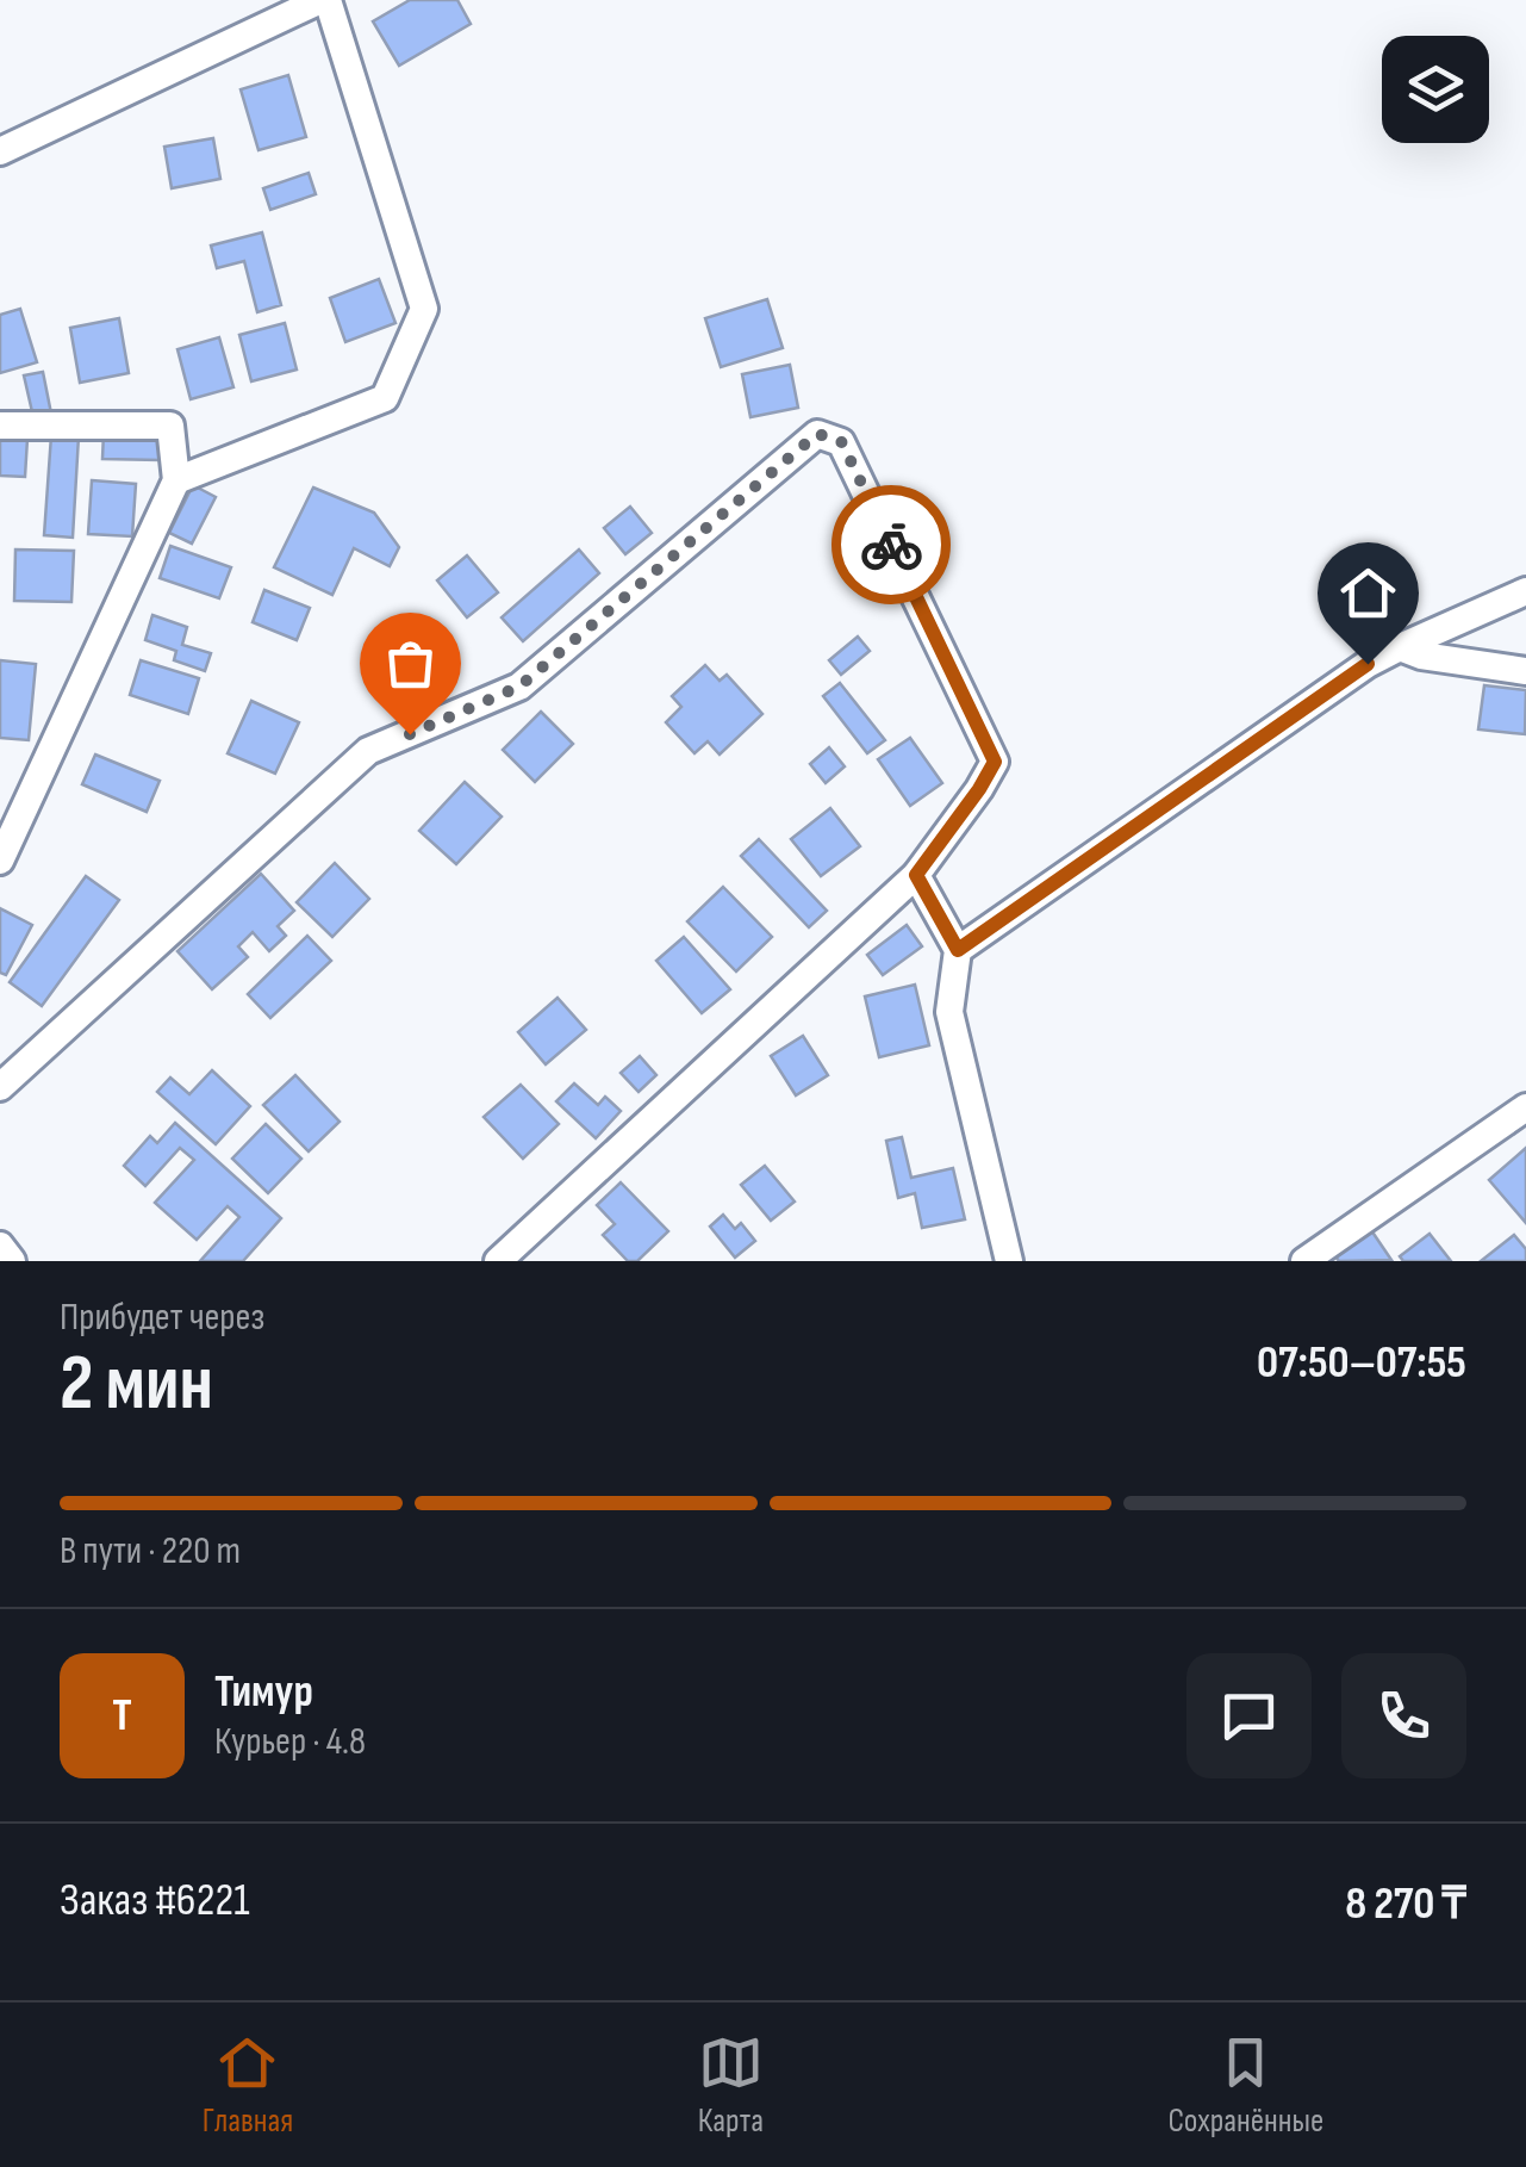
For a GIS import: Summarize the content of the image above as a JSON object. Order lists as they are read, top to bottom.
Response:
{
  "page": {
    "heading": ["2 мин", "Прибудет через", "07:50–07:55"],
    "panel": [
      "Тимур",
      "Курьер · 4.8",
      "Заказ #6221",
      "8 270 ₸"
    ],
    "bar": "В пути · 220 m",
    "round": "Т",
    "tabs": ["Главная", "Карта", "Сохранённые"]
  }
}
